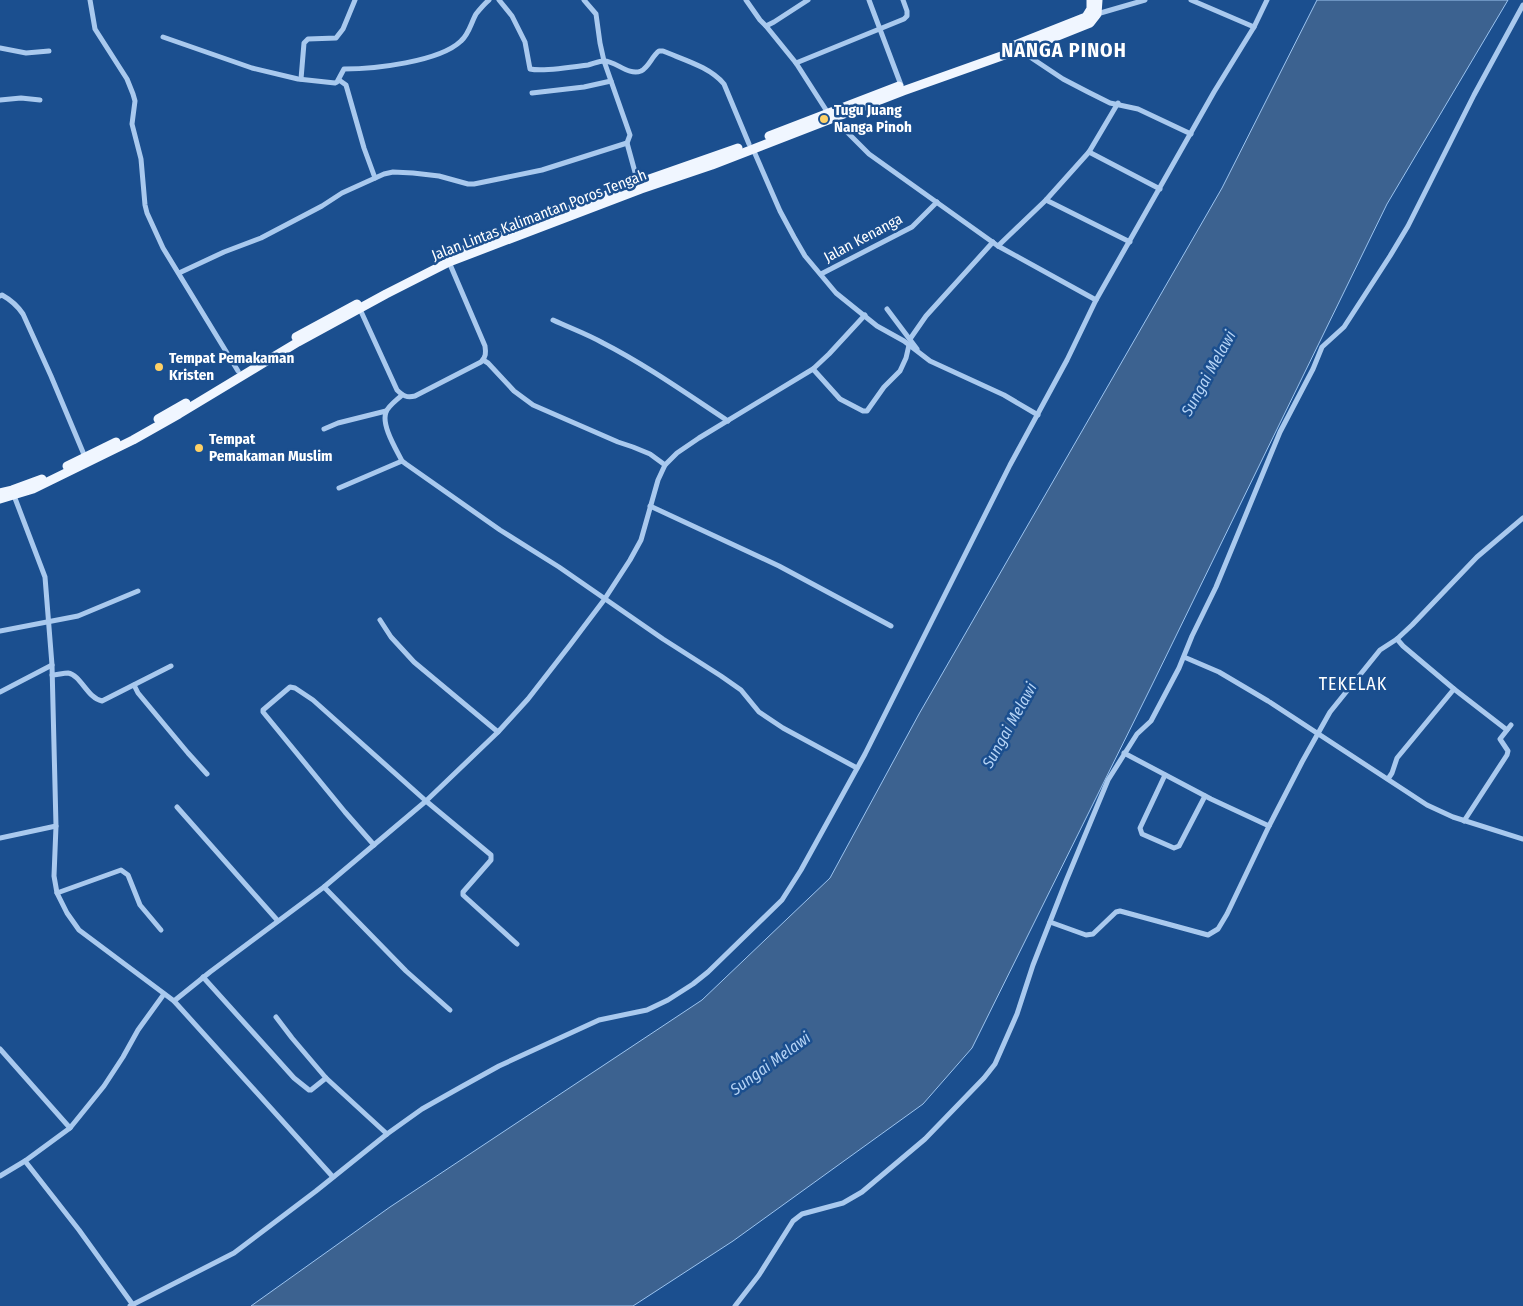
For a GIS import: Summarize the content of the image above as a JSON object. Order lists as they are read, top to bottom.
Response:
{
  "streets": {
    "main road": ["Jalan Lintas Kalimantan Poros Tengah"],
    "street": ["Jalan Kenanga"]
  },
  "districts": ["NANGA PINOH", "TEKELAK"],
  "water": ["Sungai Melawi"],
  "places": ["Tugu Juang Nanga Pinoh", "Tempat Pemakaman Kristen", "Tempat Pemakaman Muslim"]
}
